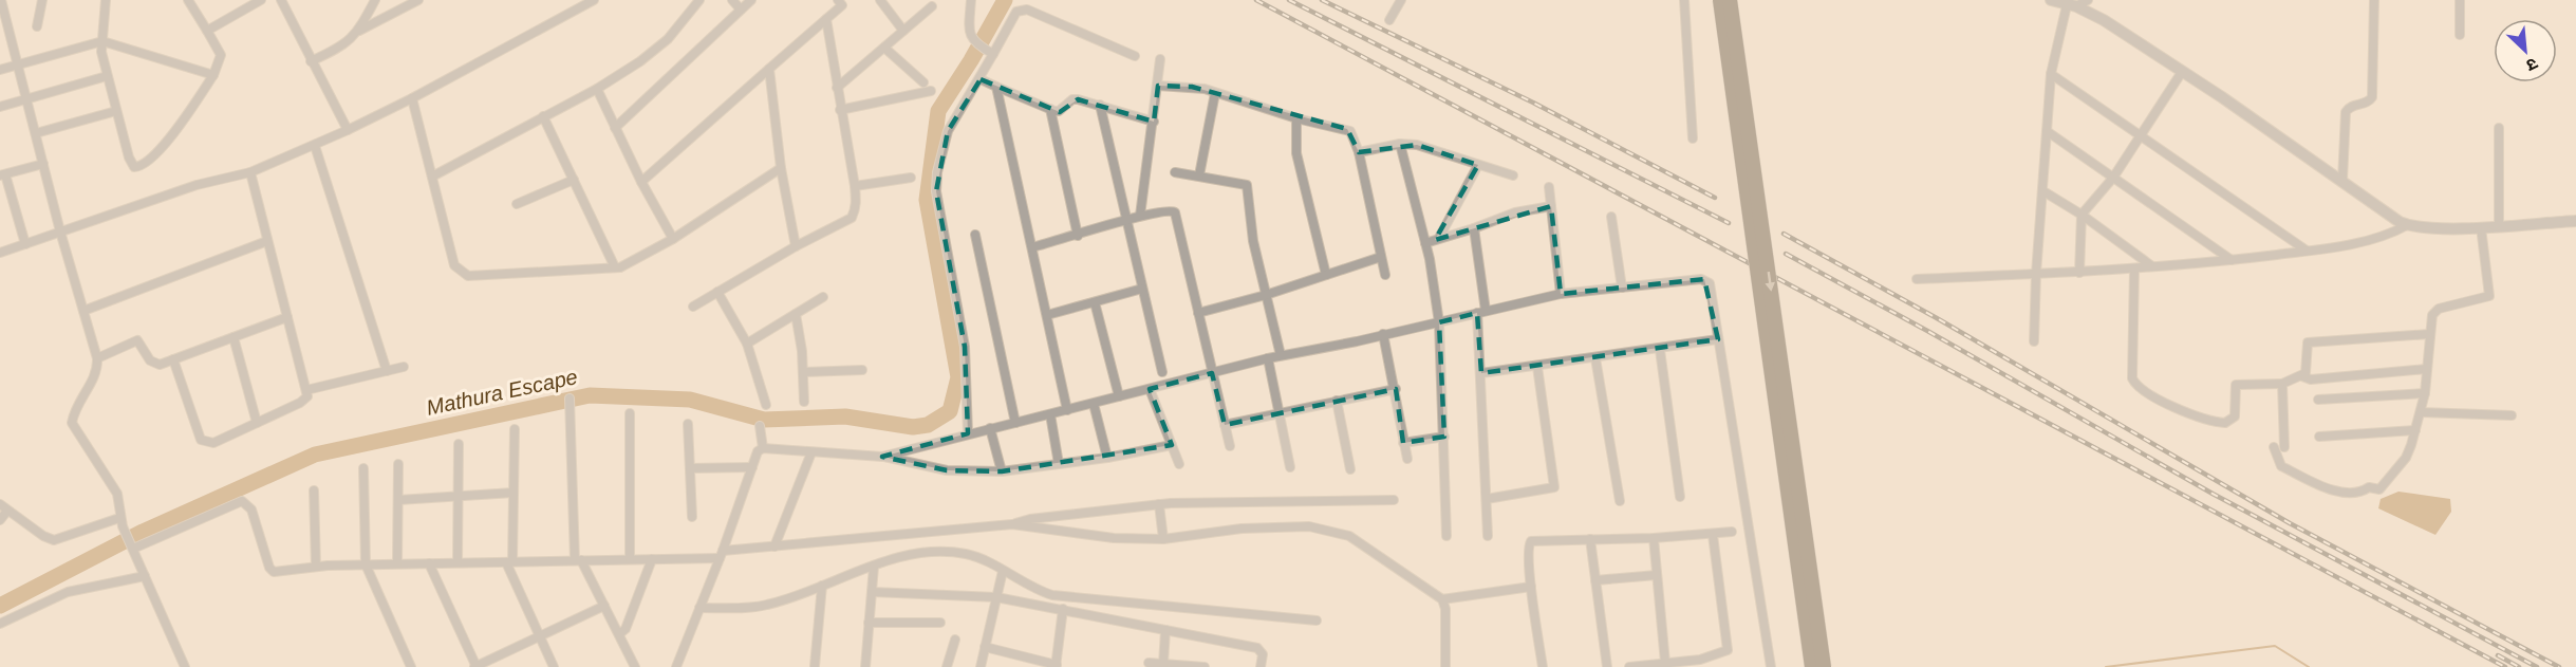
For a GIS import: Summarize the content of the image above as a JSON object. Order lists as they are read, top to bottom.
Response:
{
  "water": ["Mathura Escape"],
  "north": "bottom right"
}
